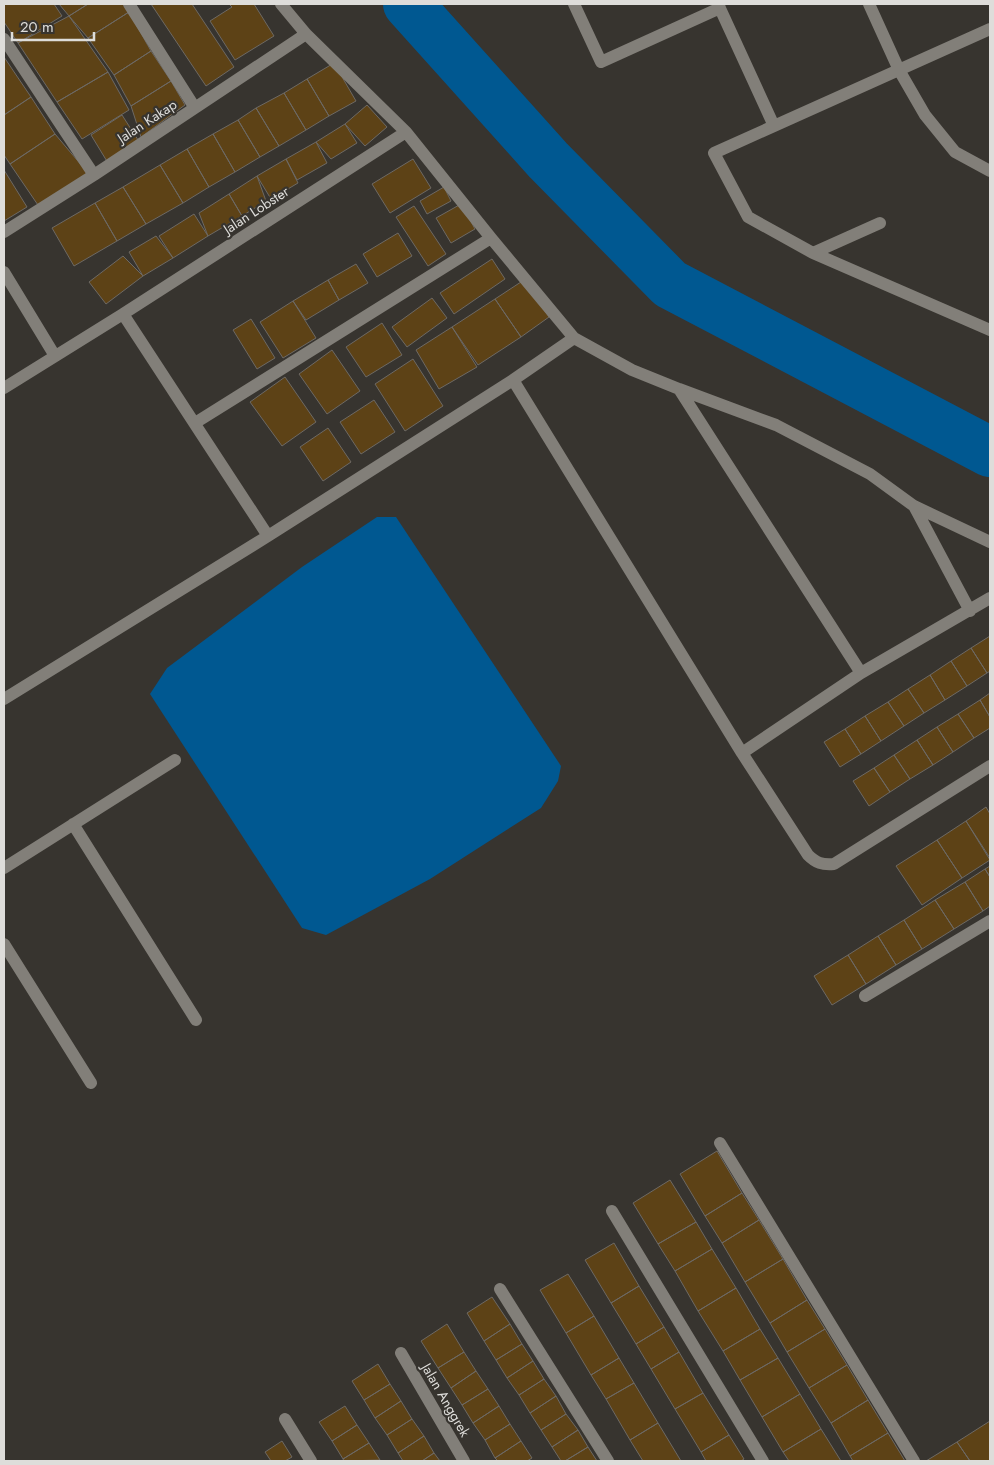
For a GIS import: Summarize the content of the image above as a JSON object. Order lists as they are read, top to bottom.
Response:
{
  "streets": {
    "street": ["Jalan Kakap", "Jalan Lobster", "Jalan Anggrek"]
  },
  "scale_bar": "20 m"
}
